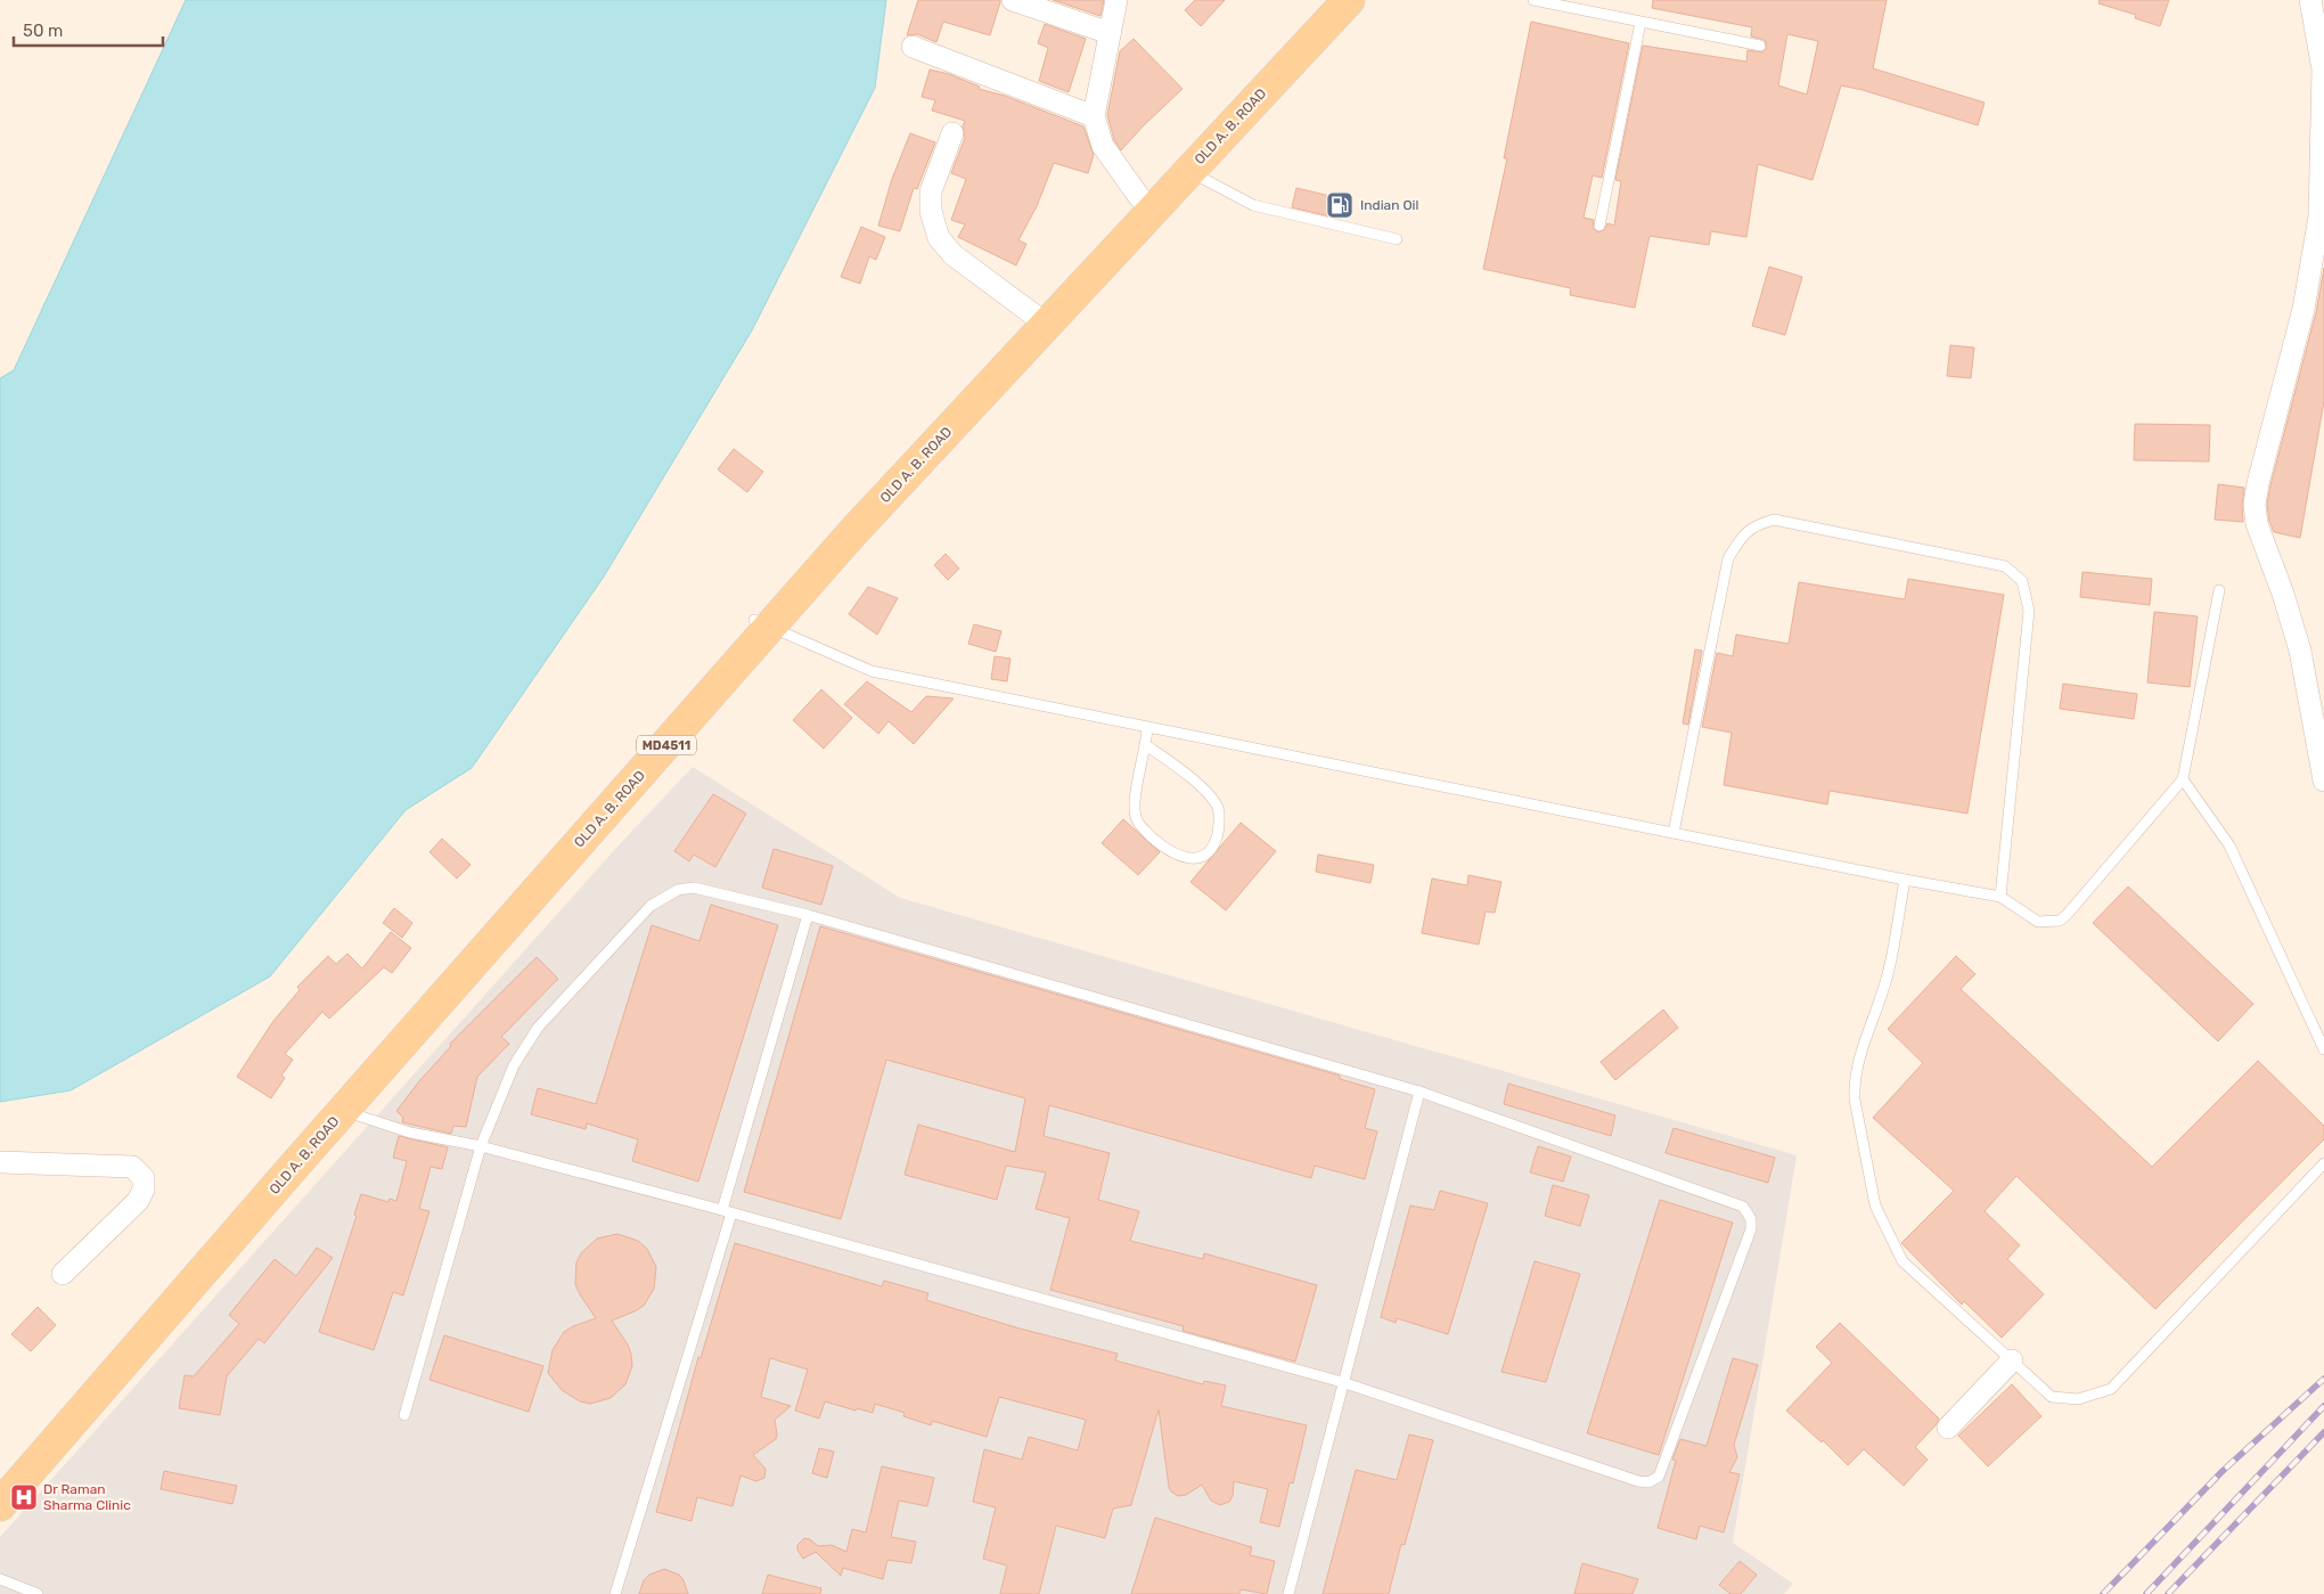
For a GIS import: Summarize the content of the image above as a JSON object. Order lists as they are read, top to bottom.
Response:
{
  "streets": {
    "main road": ["OLD A. B. ROAD", "MD4511"]
  },
  "places": {
    "fuel station": ["Indian Oil"],
    "hospital": ["Dr Raman Sharma Clinic"]
  },
  "scale_bar": "50 m"
}
